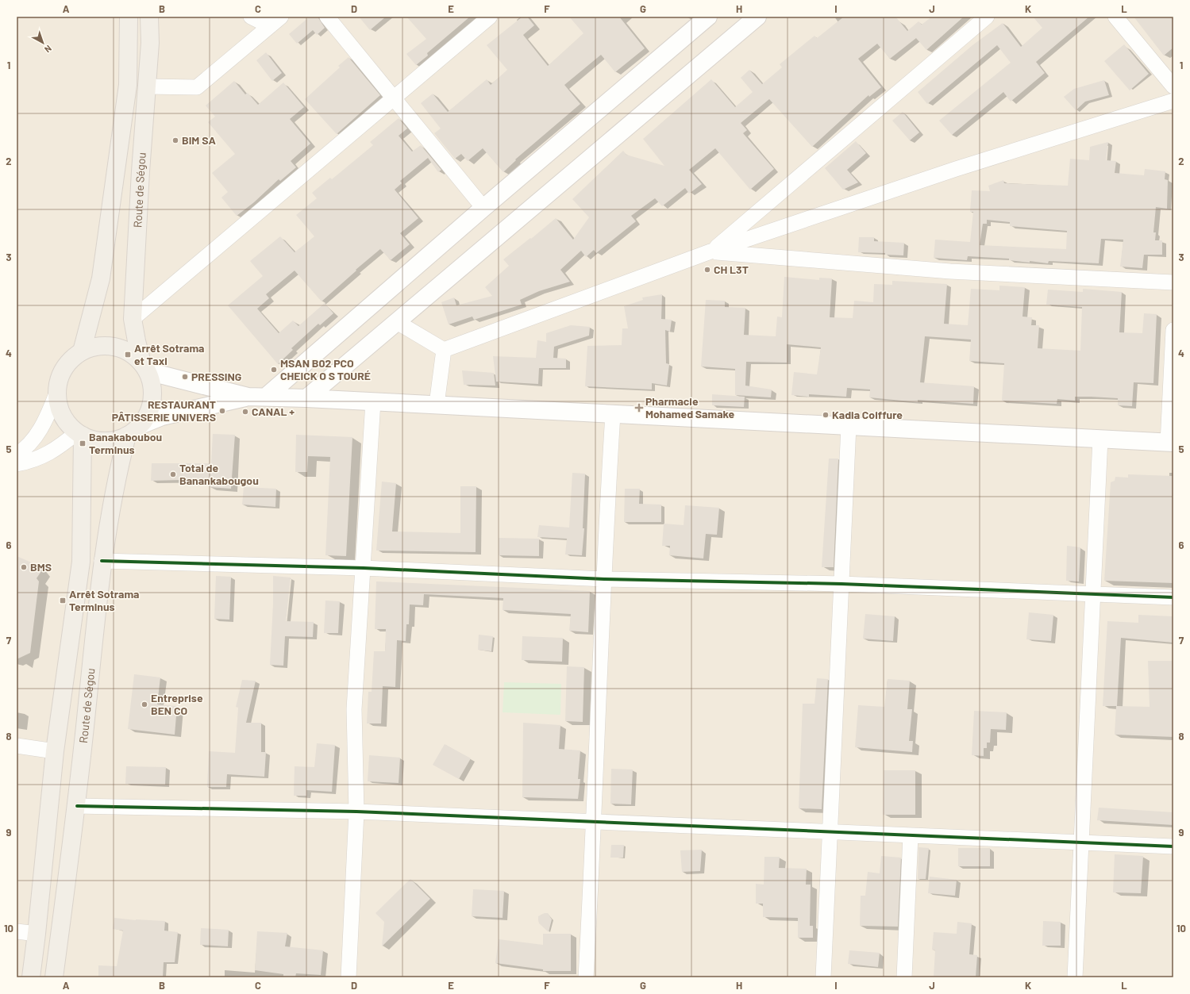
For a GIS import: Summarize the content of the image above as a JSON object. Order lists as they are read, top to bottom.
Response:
{
  "streets": {
    "highway": ["Route de Ségou"]
  },
  "places": {
    "other": [
      "BIM SA",
      "CH L3T",
      "MSAN B02 PCO CHEICK O S TOURÉ",
      "PRESSING",
      "RESTAURANT PÂTISSERIE UNIVERS",
      "CANAL +",
      "Kadia Coiffure",
      "Total de Banankabougou",
      "BMS",
      "Entreprise BEN CO"
    ],
    "transit": ["Arrêt Sotrama et Taxi", "Banakaboubou Terminus", "Arrêt Sotrama Terminus"],
    "health": ["Pharmacie Mohamed Samake"]
  },
  "north": "bottom right",
  "grid": {
    "columns": [
      "A",
      "B",
      "C",
      "D",
      "E",
      "F",
      "G",
      "H",
      "I",
      "J",
      "K",
      "L"
    ],
    "rows": [
      "1",
      "2",
      "3",
      "4",
      "5",
      "6",
      "7",
      "8",
      "9",
      "10"
    ]
  }
}
